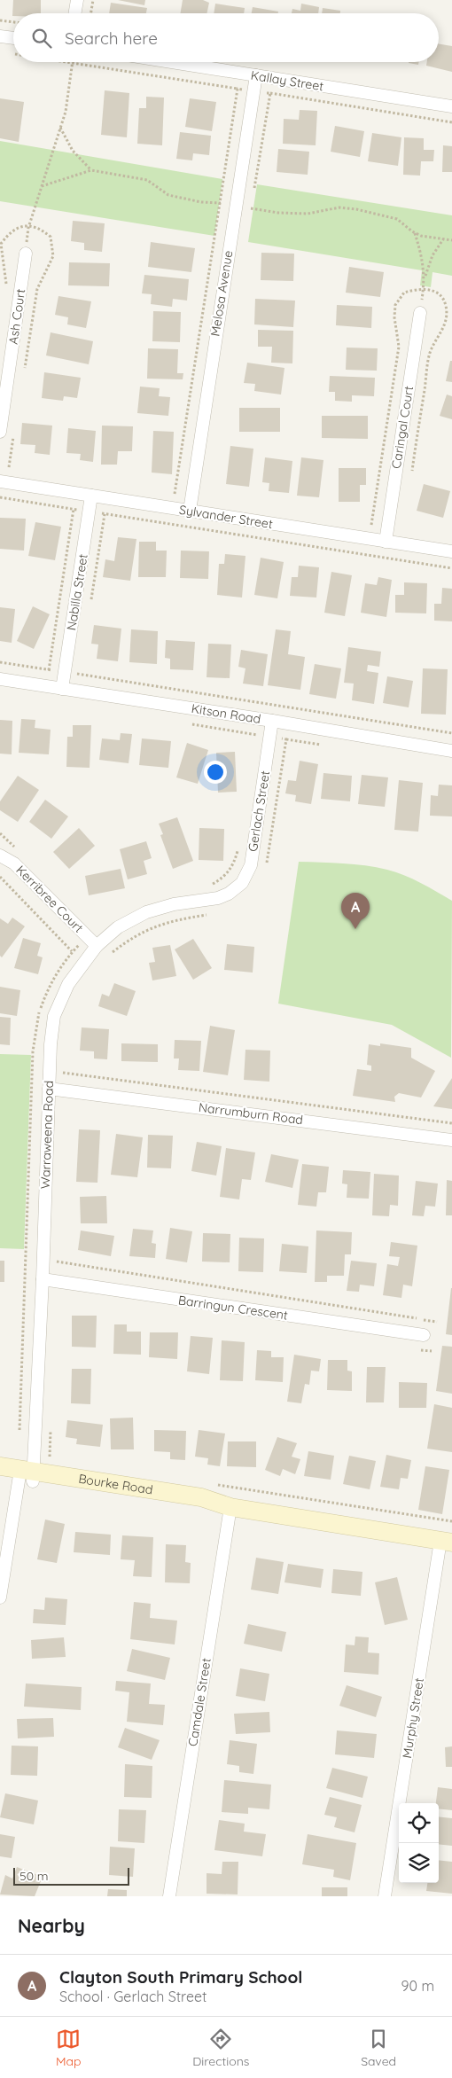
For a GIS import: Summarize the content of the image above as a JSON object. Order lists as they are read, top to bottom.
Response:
{
  "streets": {
    "main road": ["Bourke Road"],
    "street": [
      "Kallay Street",
      "Melosa Avenue",
      "Ash Court",
      "Caringal Court",
      "Sylvander Street",
      "Nabilla Street",
      "Kitson Road",
      "Gerlach Street",
      "Kerribree Court",
      "Narrumburn Road",
      "Warraweena Road",
      "Barringun Crescent",
      "Camdale Street",
      "Murphy Street"
    ]
  },
  "crossings": [
    ["Kallay Street", "Melosa Avenue"],
    ["Melosa Avenue", "Sylvander Street"],
    ["Caringal Court", "Sylvander Street"],
    ["Sylvander Street", "Nabilla Street"],
    ["Nabilla Street", "Kitson Road"],
    ["Kitson Road", "Gerlach Street"],
    ["Gerlach Street", "Warraweena Road"],
    ["Kerribree Court", "Warraweena Road"],
    ["Narrumburn Road", "Warraweena Road"],
    ["Warraweena Road", "Barringun Crescent"],
    ["Warraweena Road", "Bourke Road"],
    ["Bourke Road", "Camdale Street"],
    ["Bourke Road", "Murphy Street"]
  ],
  "scale_bar": "50 m",
  "page": {
    "search": "Search here",
    "pins": "A",
    "scale": "50 m",
    "heading": "Nearby",
    "list": [
      {
        "mark": "A",
        "name": "Clayton South Primary School",
        "note": "School · Gerlach Street",
        "value": "90 m"
      }
    ],
    "nav": ["Map", "Directions", "Saved"]
  }
}
